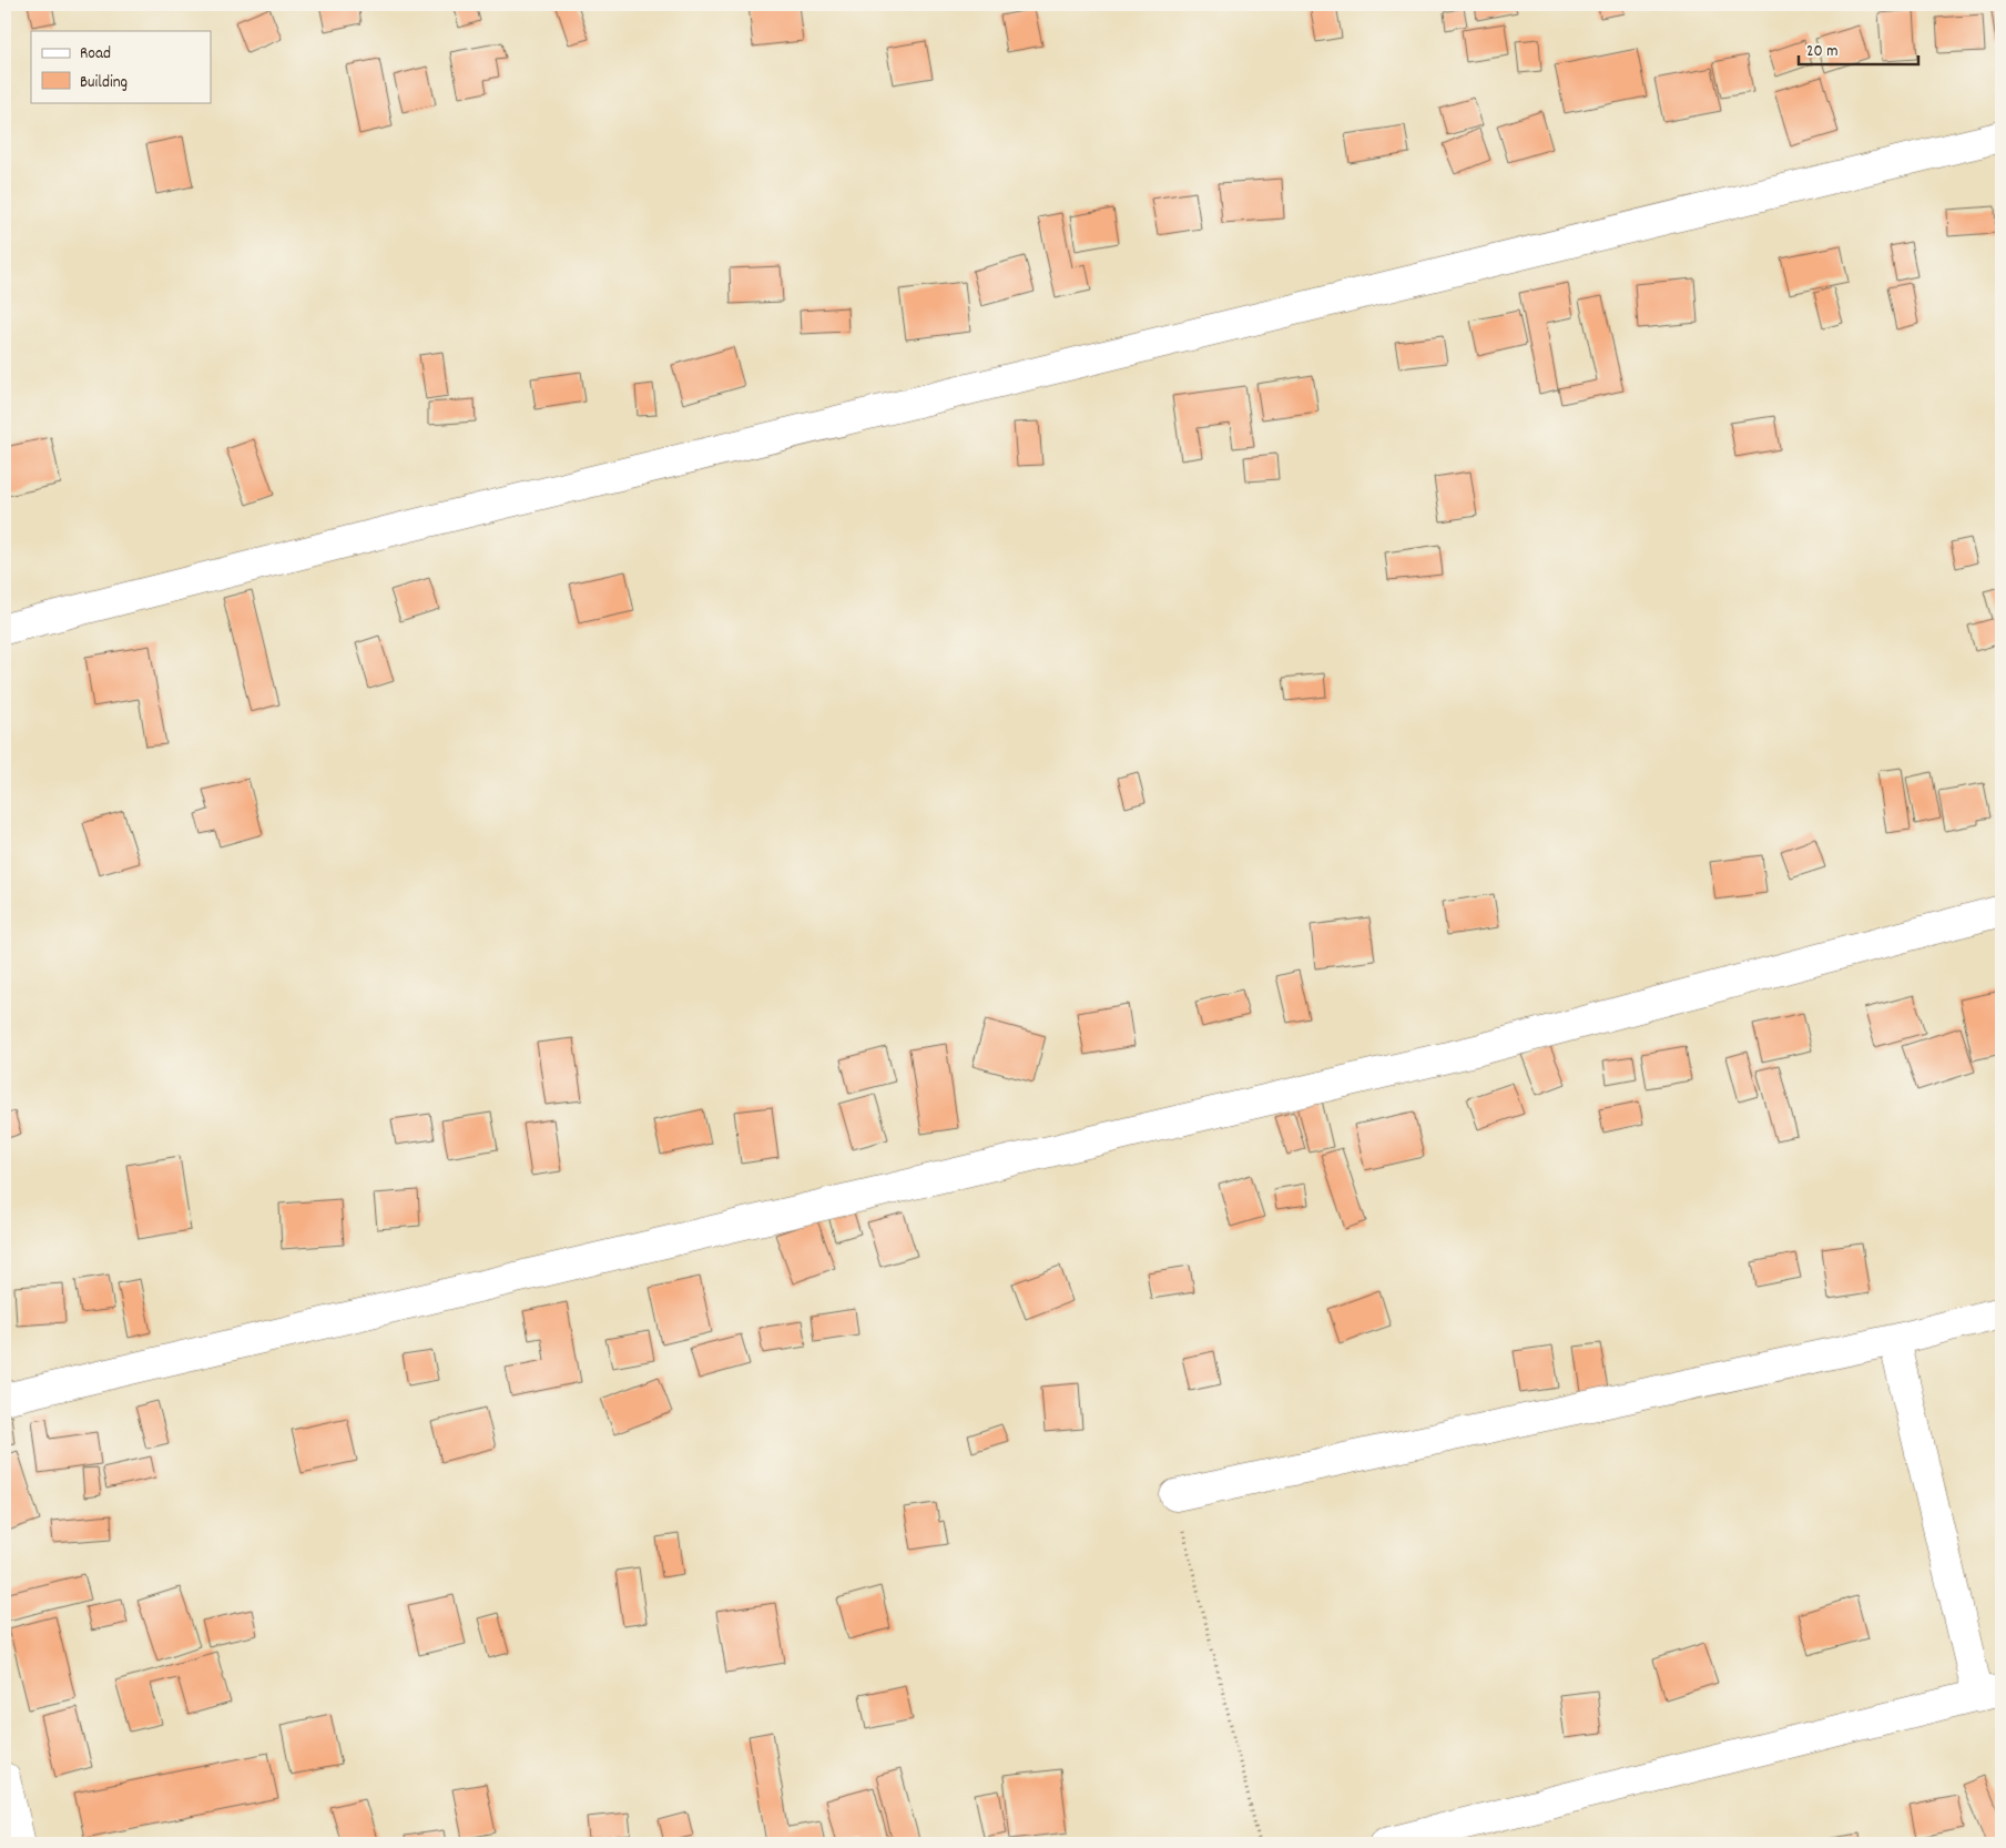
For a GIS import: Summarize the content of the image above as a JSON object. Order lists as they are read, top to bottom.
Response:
{
  "legend": ["Road", "Building"],
  "scale_bar": "20 m"
}
